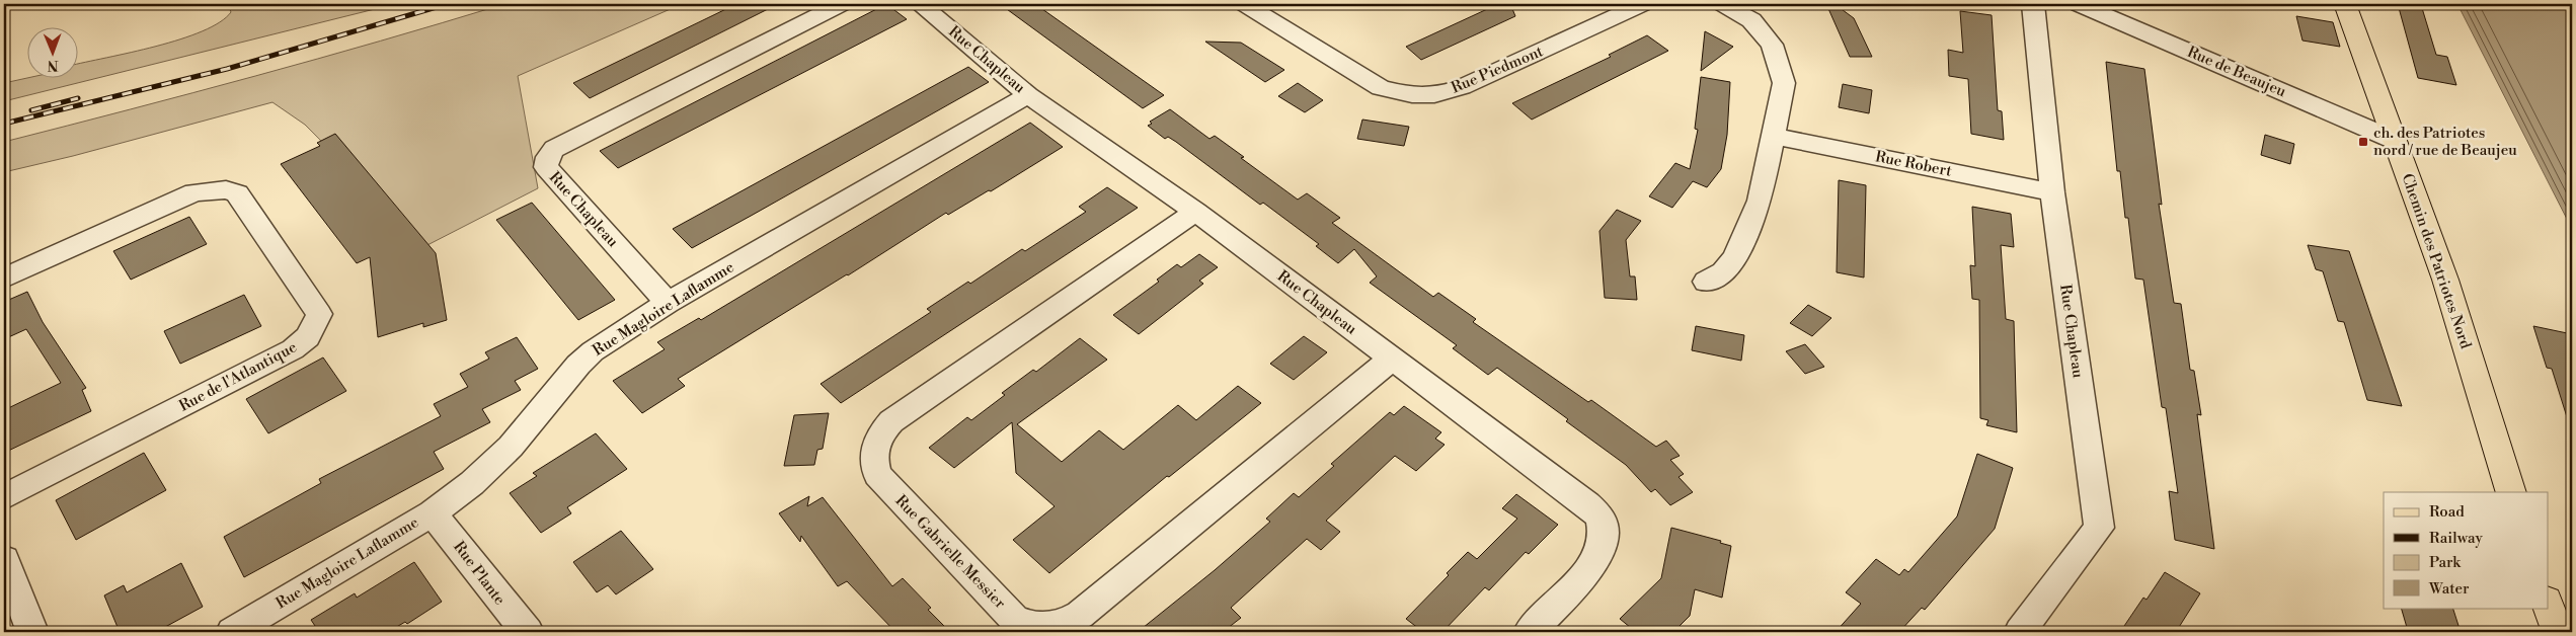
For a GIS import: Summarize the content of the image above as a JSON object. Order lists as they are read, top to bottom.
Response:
{
  "streets": {
    "main road": ["Chemin des Patriotes Nord"],
    "street": [
      "Rue Chapleau",
      "Rue Piedmont",
      "Rue de Beaujeu",
      "Rue Robert",
      "Rue Magloire Laflamme",
      "Rue de l'Atlantique",
      "Rue Gabrielle Messier",
      "Rue Plante"
    ]
  },
  "crossings": [
    ["Rue Chapleau", "Rue Robert"],
    ["Rue Chapleau", "Rue Magloire Laflamme"],
    ["Rue Chapleau", "Rue Gabrielle Messier"],
    ["Rue de Beaujeu", "Chemin des Patriotes Nord"],
    ["Rue Magloire Laflamme", "Rue Plante"]
  ],
  "places": {
    "transit": ["ch. des Patriotes nord / rue de Beaujeu"]
  },
  "legend": [
    "Road",
    "Railway",
    "Park",
    "Water"
  ],
  "north": "bottom"
}
